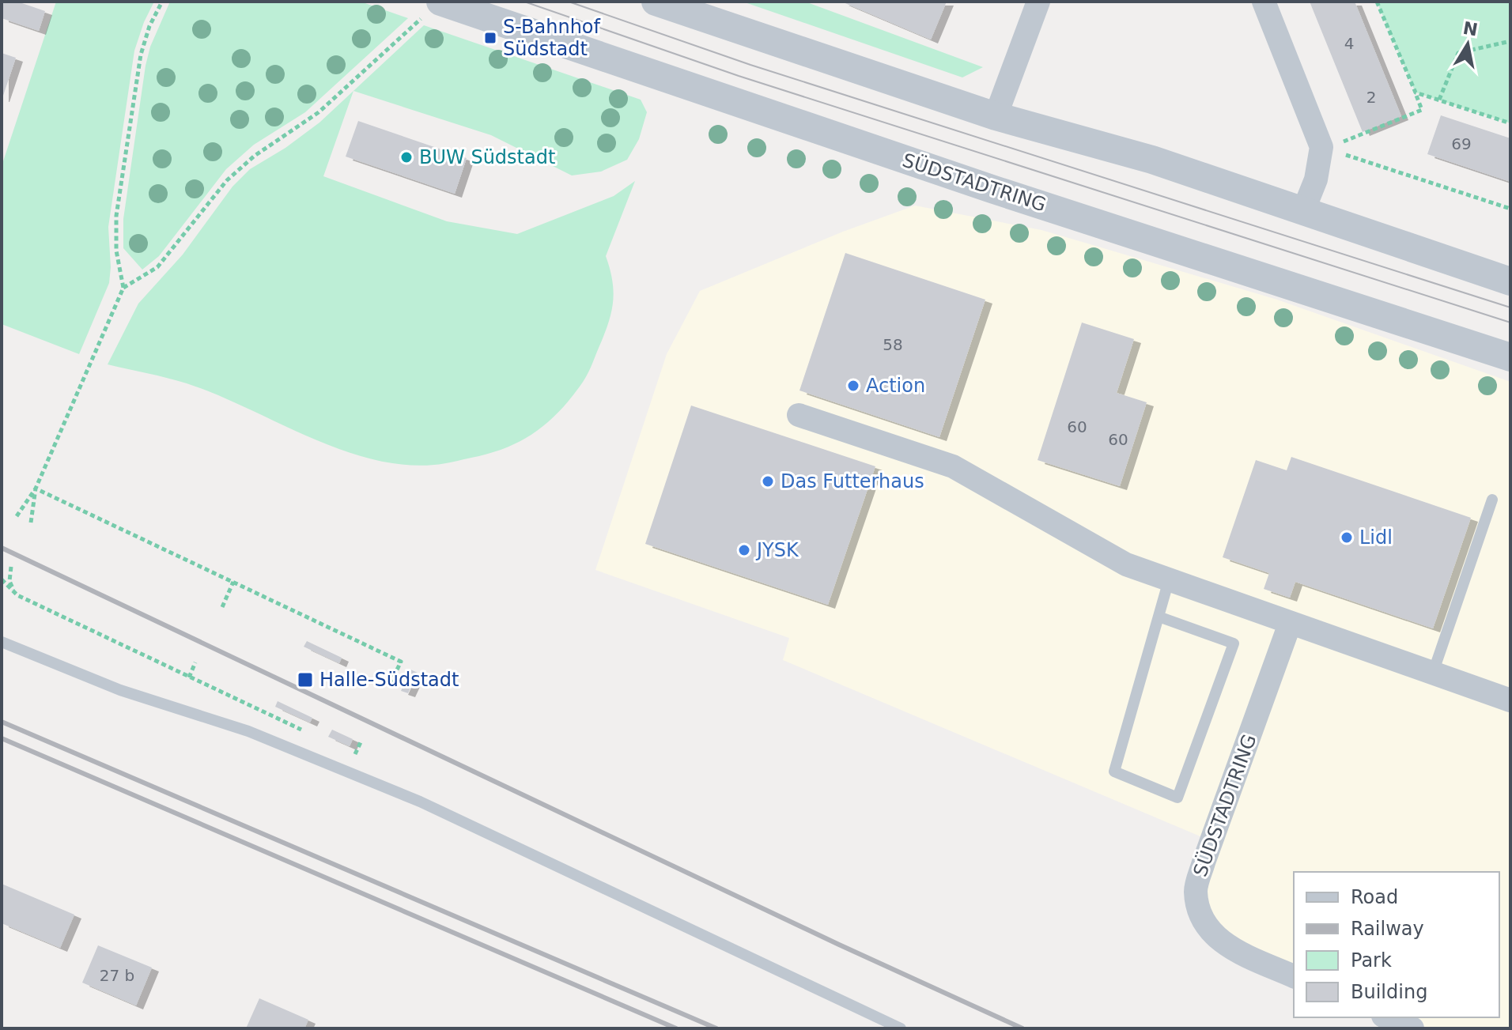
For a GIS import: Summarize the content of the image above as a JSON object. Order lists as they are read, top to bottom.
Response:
{
  "streets": {
    "street": ["SÜDSTADTRING"]
  },
  "places": {
    "transit": ["S-Bahnhof Südstadt", "Halle-Südstadt"],
    "other": [
      "BUW Südstadt",
      "Action",
      "Das Futterhaus",
      "Lidl",
      "JYSK"
    ]
  },
  "house_numbers": [
    "4",
    "2",
    "69",
    "58",
    "60",
    "60",
    "27 b"
  ],
  "legend": [
    "Road",
    "Railway",
    "Park",
    "Building"
  ],
  "north": "top"
}
